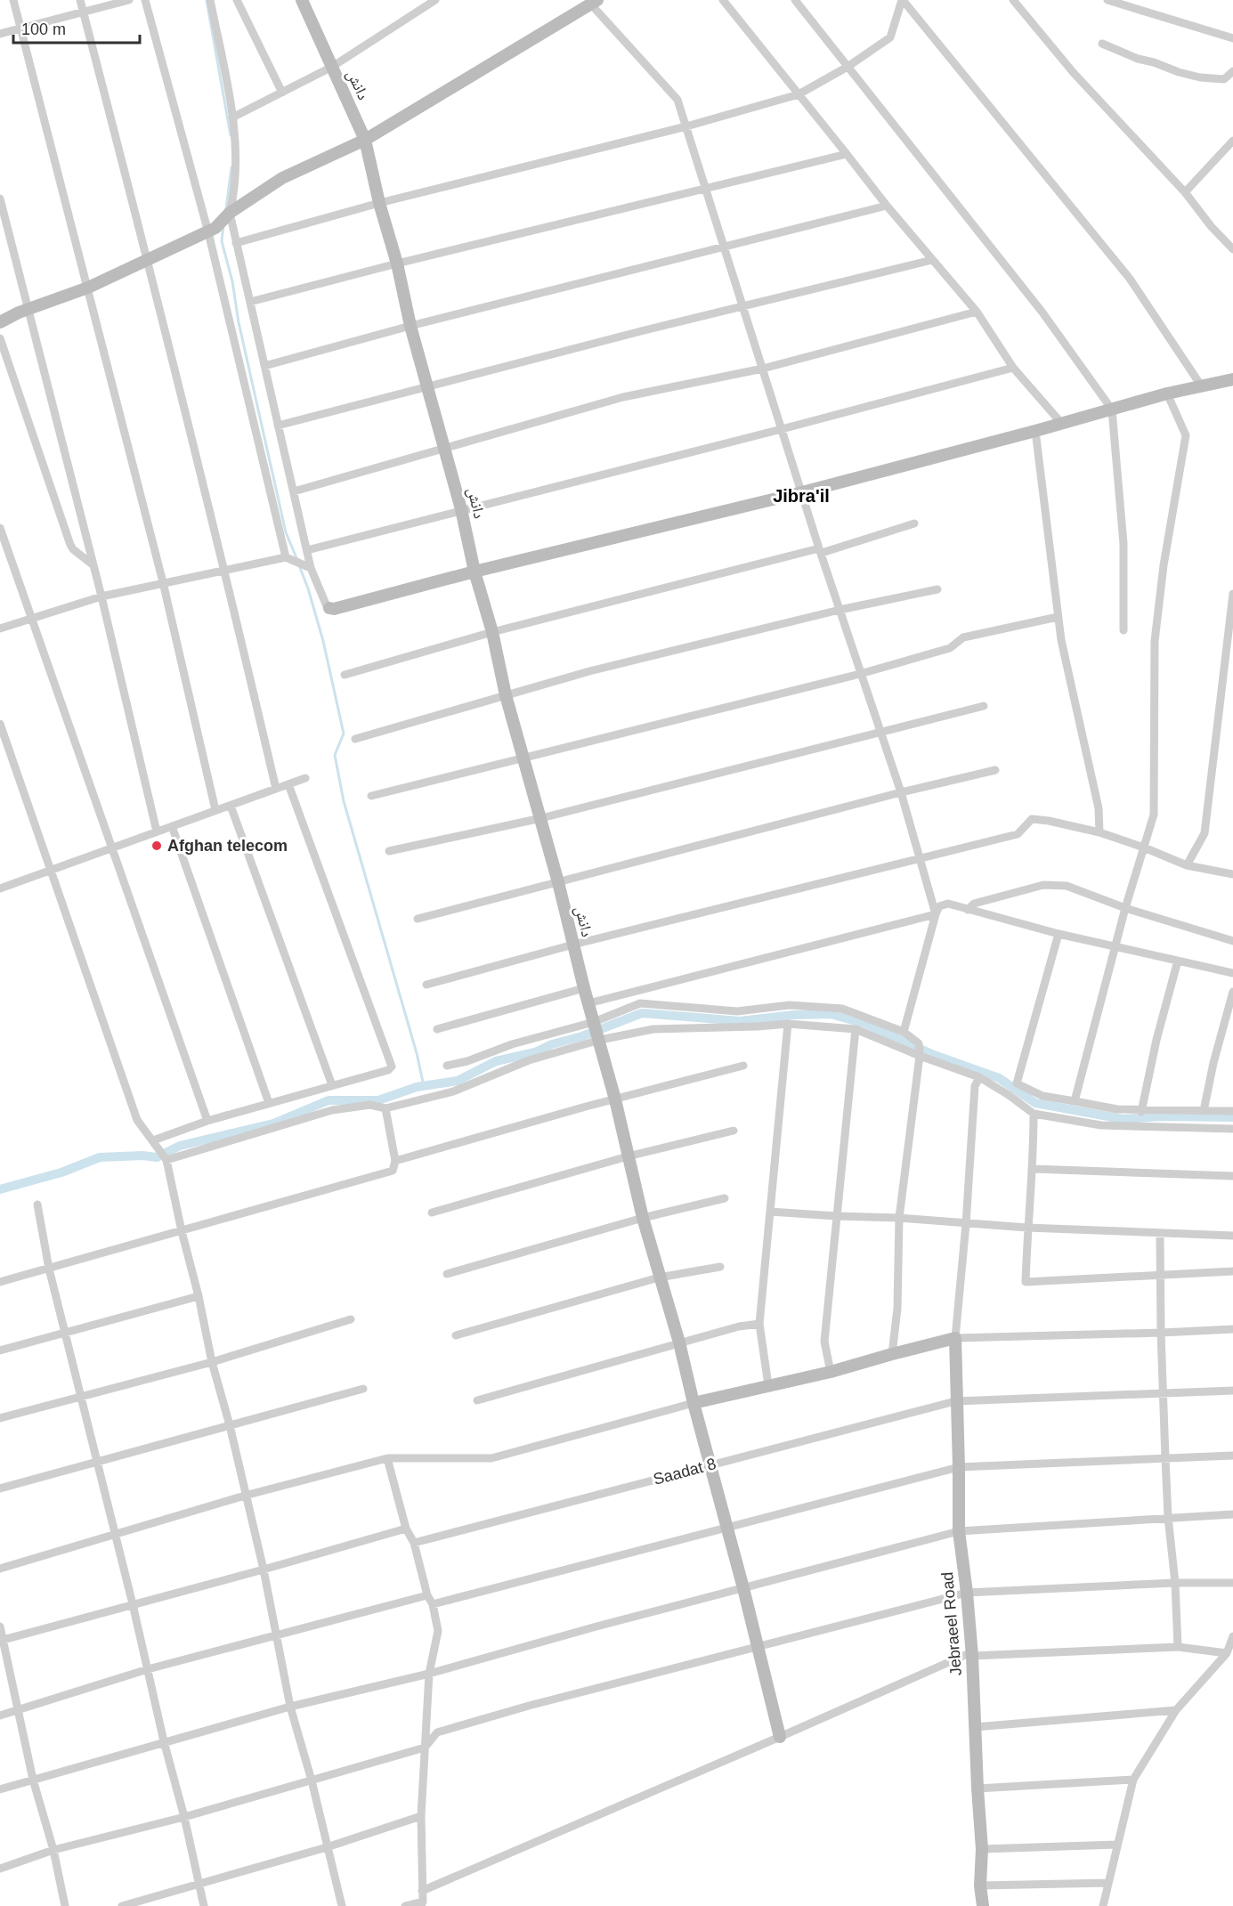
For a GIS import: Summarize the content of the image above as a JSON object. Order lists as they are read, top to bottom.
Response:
{
  "streets": {
    "main road": ["دانش", "Jebraeel Road"],
    "street": ["Saadat 8"]
  },
  "crossings": [
    ["دانش", "Saadat 8"],
    ["Saadat 8", "Jebraeel Road"]
  ],
  "districts": ["Jibra'il"],
  "places": ["Afghan telecom"],
  "scale_bar": "100 m"
}
